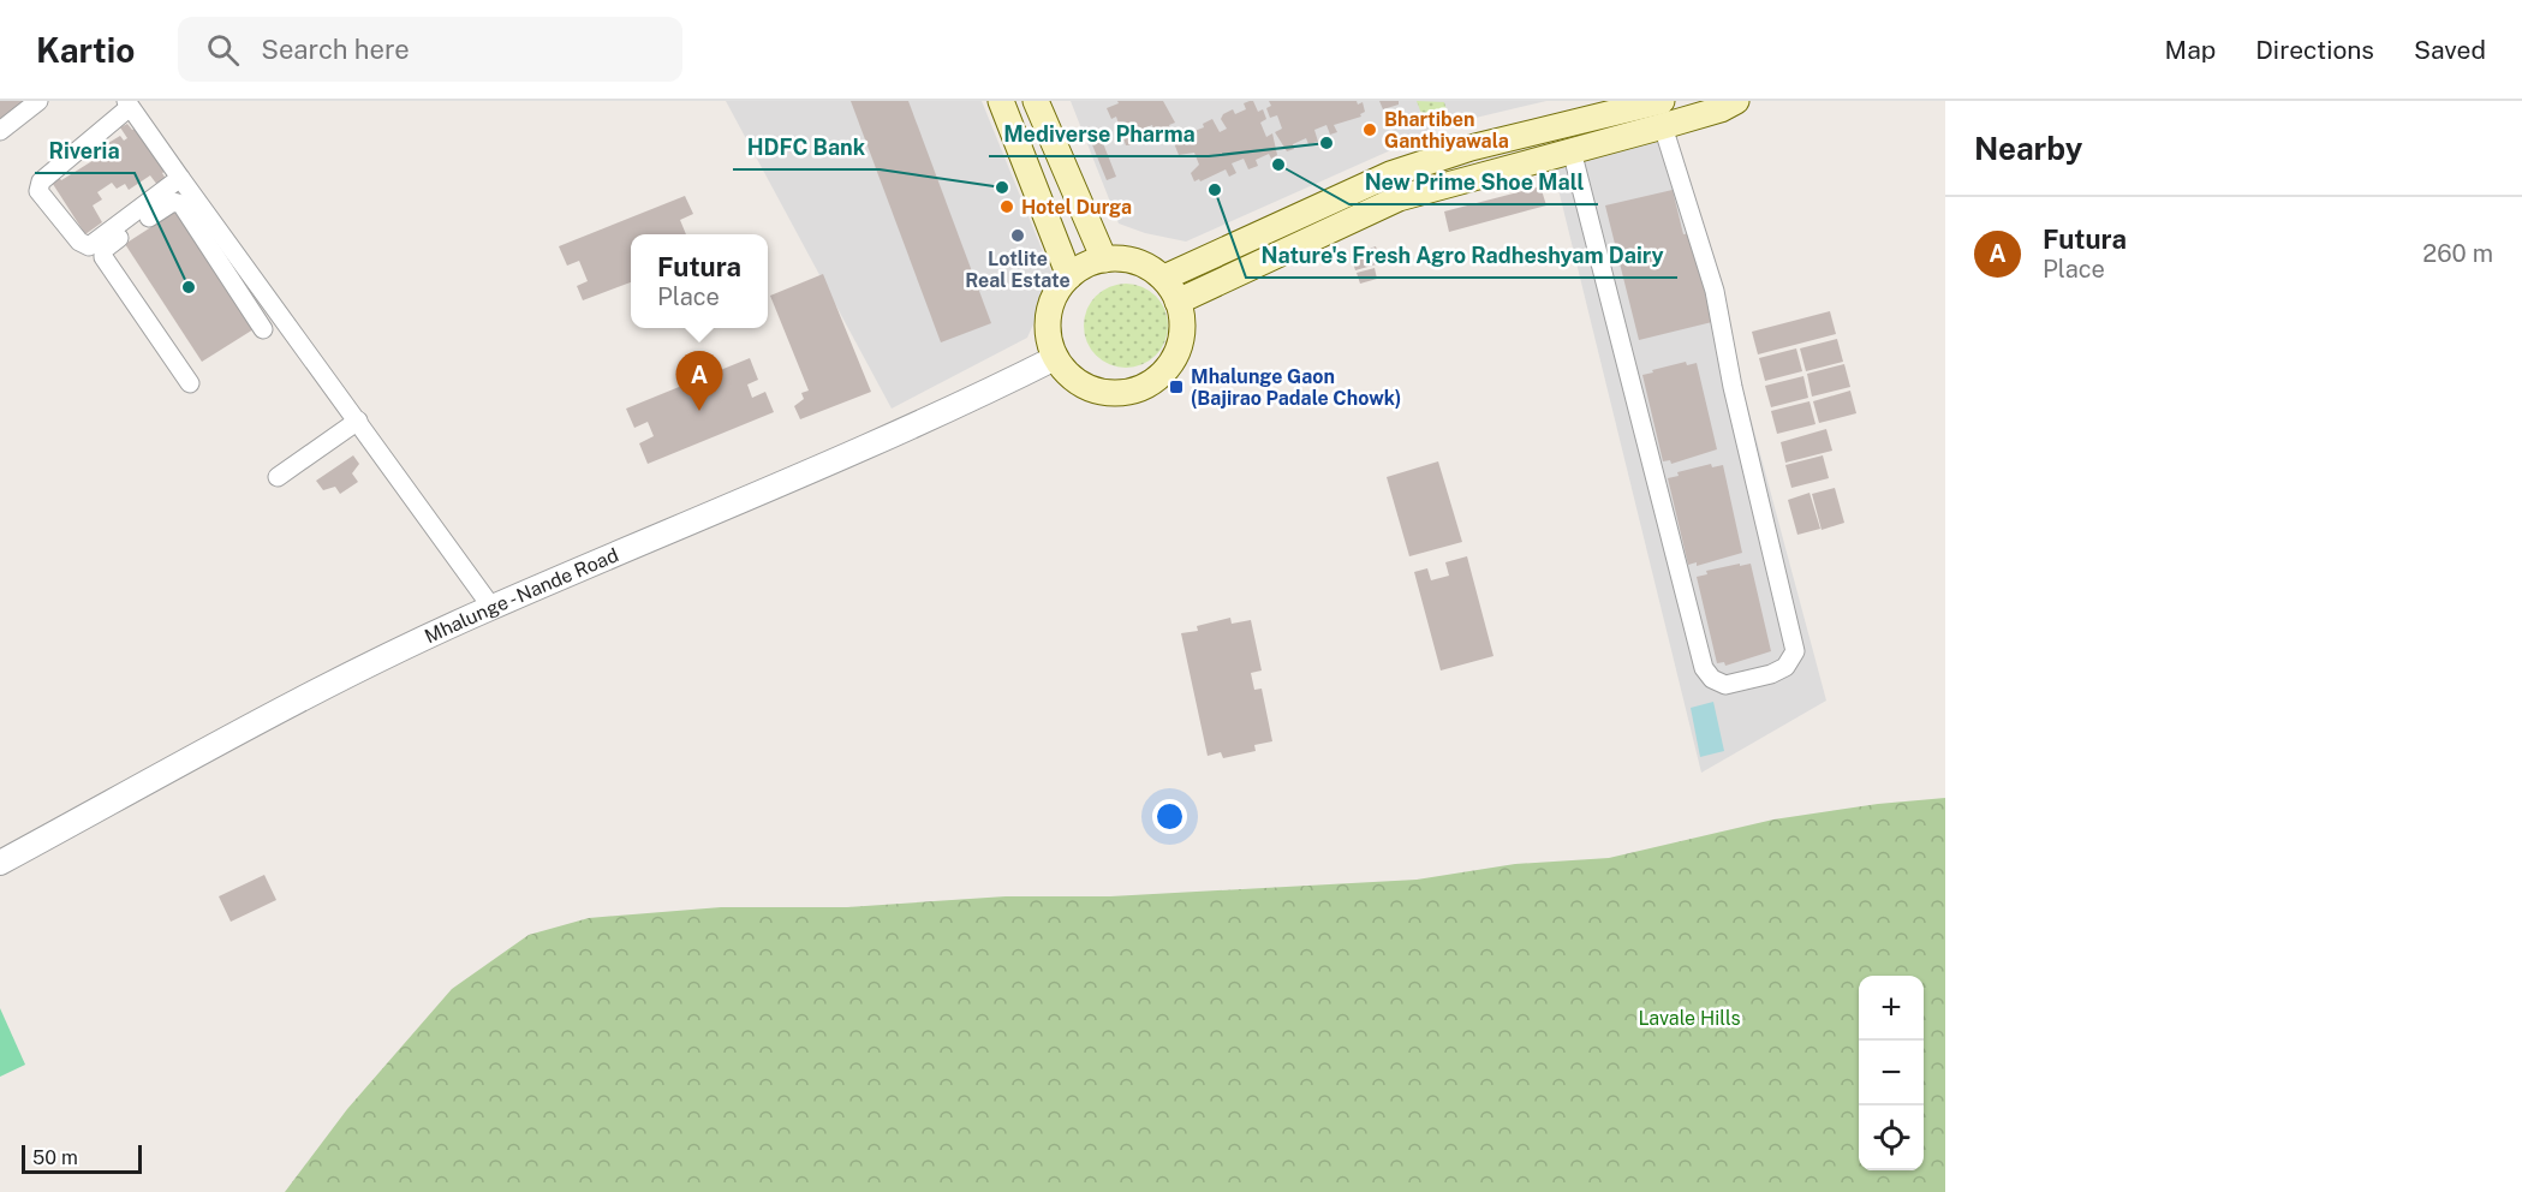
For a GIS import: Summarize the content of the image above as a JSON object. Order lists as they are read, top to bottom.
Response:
{
  "streets": {
    "street": ["Mhalunge - Nande Road"]
  },
  "parks": ["Lavale Hills"],
  "places": {
    "other": [
      "Bhartiben Ganthiyawala",
      "Mediverse Pharma",
      "New Prime Shoe Mall",
      "HDFC Bank",
      "Nature's Fresh Agro Radheshyam Dairy",
      "Hotel Durga",
      "Lotlite Real Estate",
      "Riveria"
    ],
    "transit": ["Mhalunge Gaon (Bajirao Padale Chowk)"]
  },
  "scale_bar": "50 m",
  "page": {
    "header": "Kartio",
    "search": "Search here",
    "nav": ["Map", "Directions", "Saved"],
    "heading": "Nearby",
    "list": [
      {
        "mark": "A",
        "name": "Futura",
        "note": "Place",
        "value": "260 m"
      }
    ],
    "popup": ["Futura", "Place"],
    "pins": "A",
    "map_buttons": ["+", "−"],
    "scale": "50 m"
  }
}
